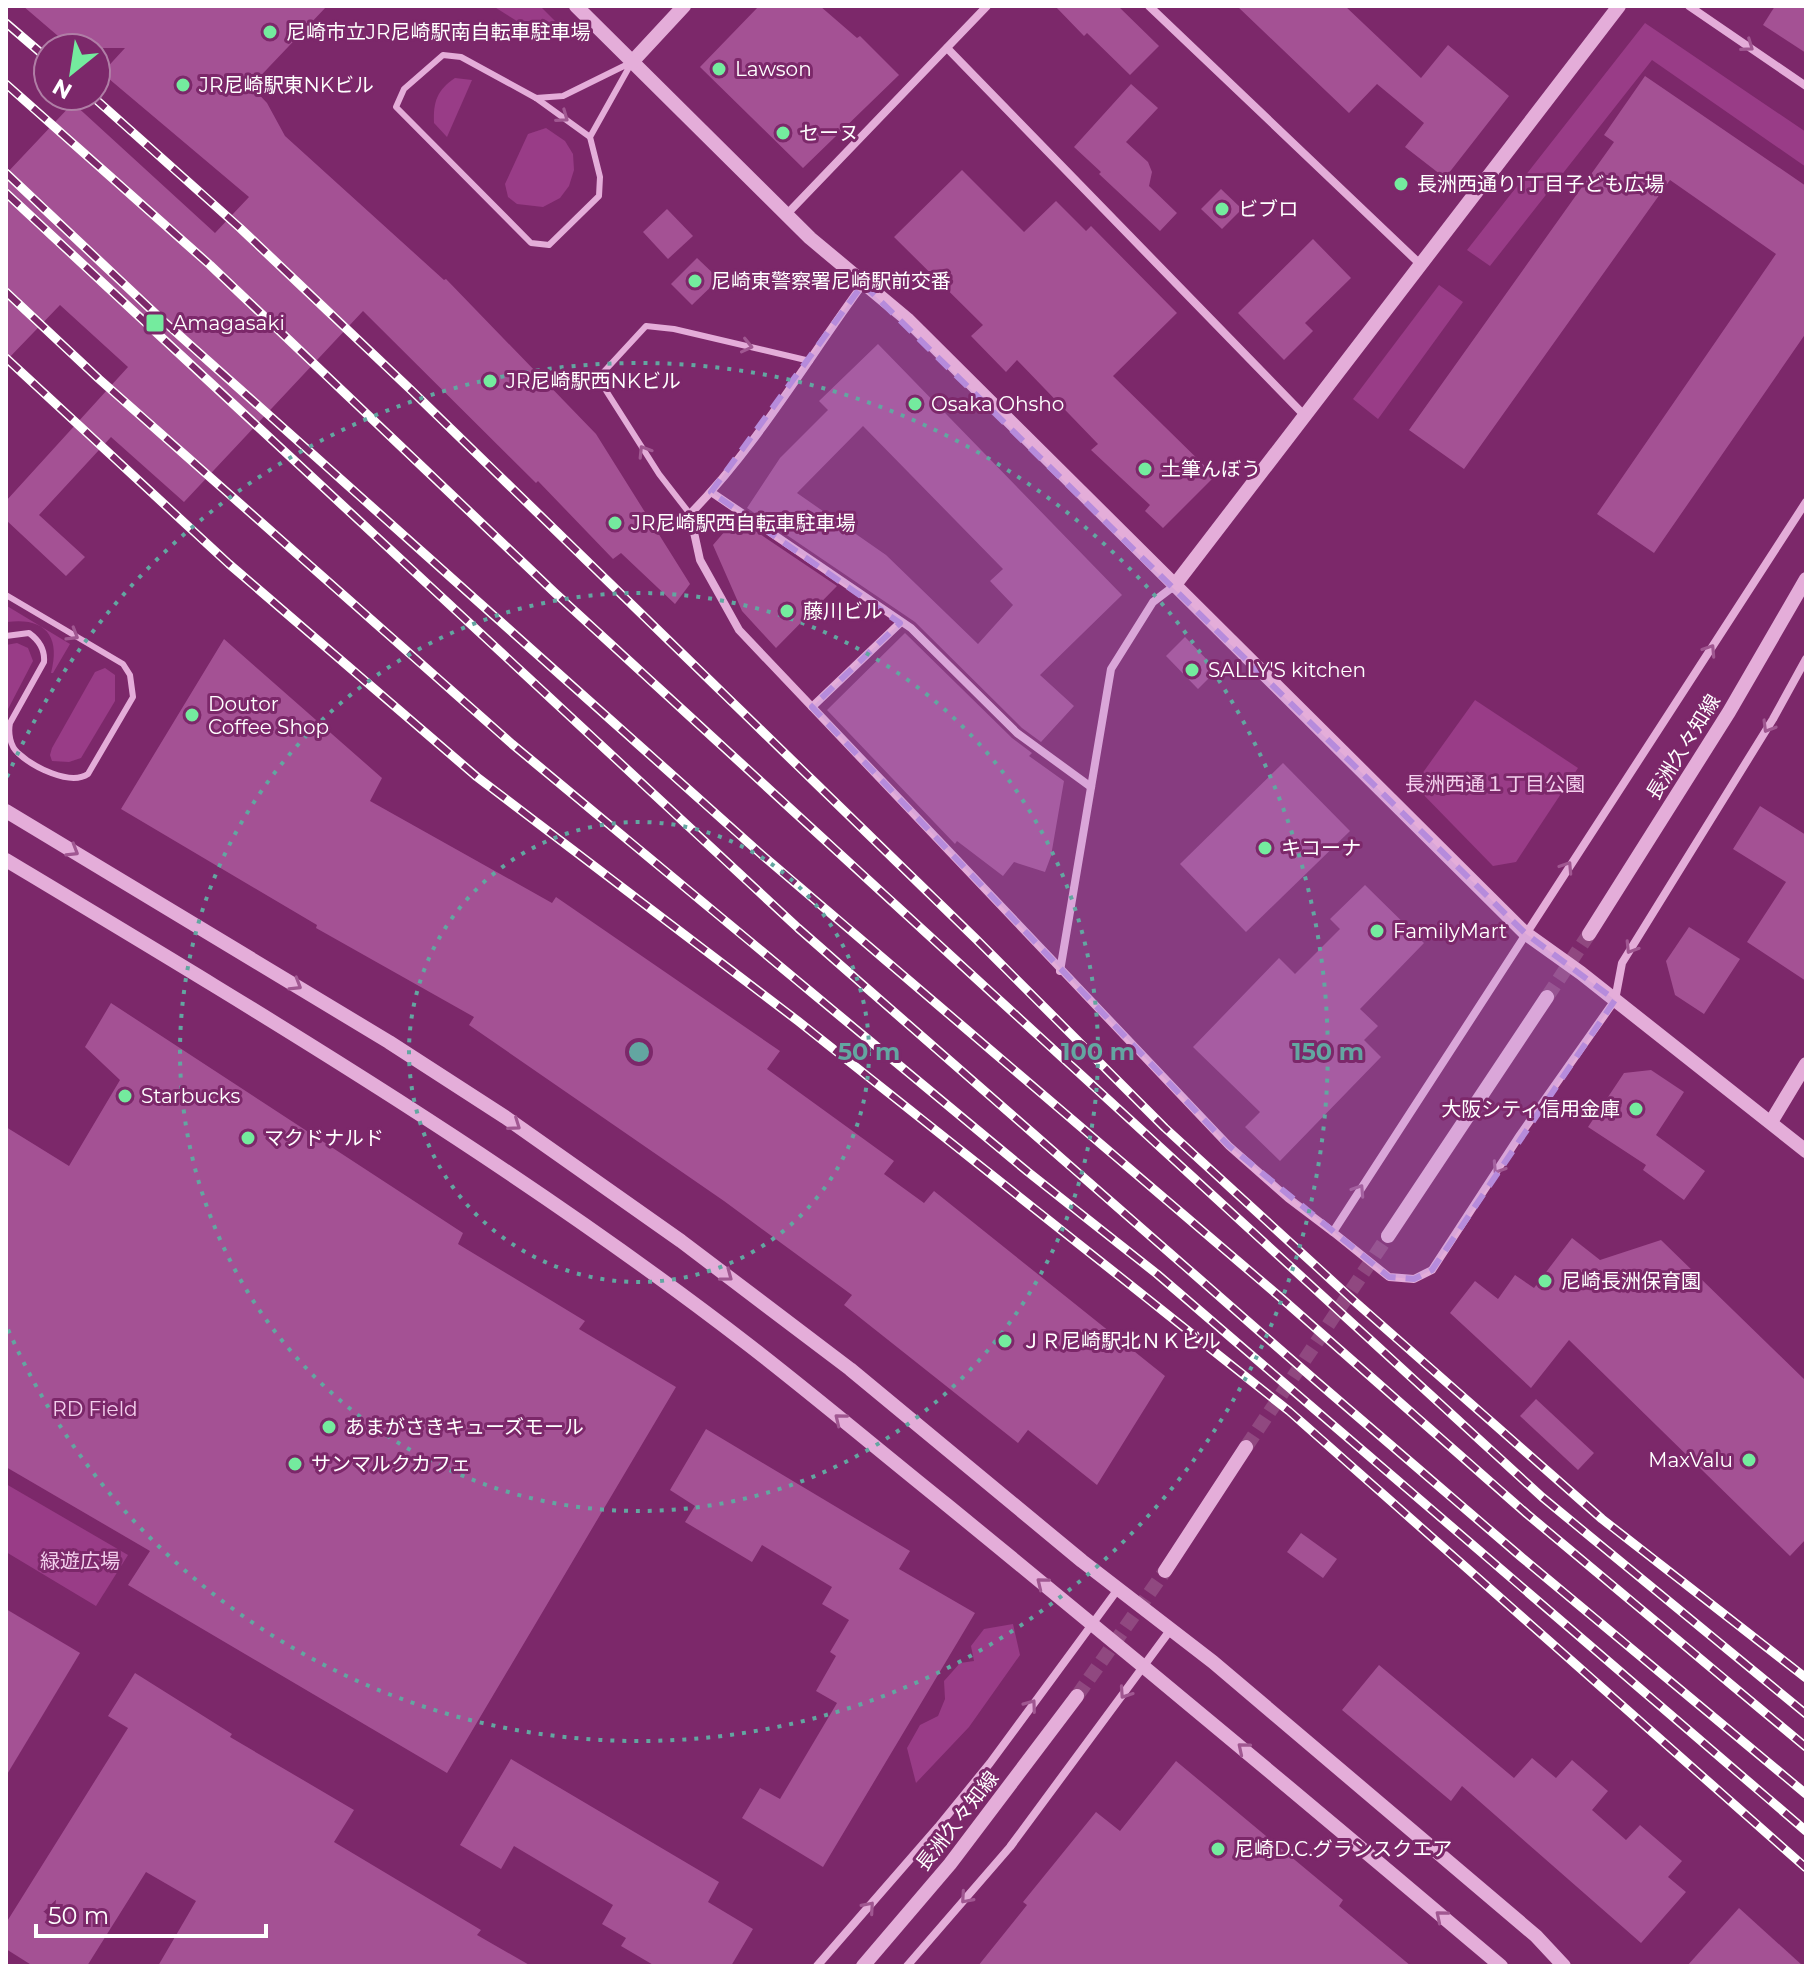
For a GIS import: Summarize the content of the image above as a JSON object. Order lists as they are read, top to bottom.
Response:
{
  "streets": {
    "street": ["長洲久々知線"]
  },
  "parks": ["長洲西通１丁目公園", "RD Field", "緑遊広場"],
  "places": {
    "other": [
      "尼崎市立JR尼崎駅南自転車駐車場",
      "Lawson",
      "JR尼崎駅東NKビル",
      "セーヌ",
      "長洲西通り1丁目子ども広場",
      "ビブロ",
      "尼崎東警察署尼崎駅前交番",
      "JR尼崎駅西NKビル",
      "Osaka Ohsho",
      "土筆んぼう",
      "JR尼崎駅西自転車駐車場",
      "藤川ビル",
      "SALLY'S kitchen",
      "Doutor Coffee Shop",
      "キコーナ",
      "FamilyMart",
      "Starbucks",
      "大阪シティ信用金庫",
      "マクドナルド",
      "尼崎長洲保育園",
      "ＪＲ尼崎駅北ＮＫビル",
      "あまがさきキューズモール",
      "MaxValu",
      "サンマルクカフェ",
      "尼崎D.C.グランスクエア"
    ],
    "transit": ["Amagasaki"]
  },
  "scale_bar": "50 m",
  "north": "bottom left",
  "rings": ["50 m", "100 m", "150 m"]
}
